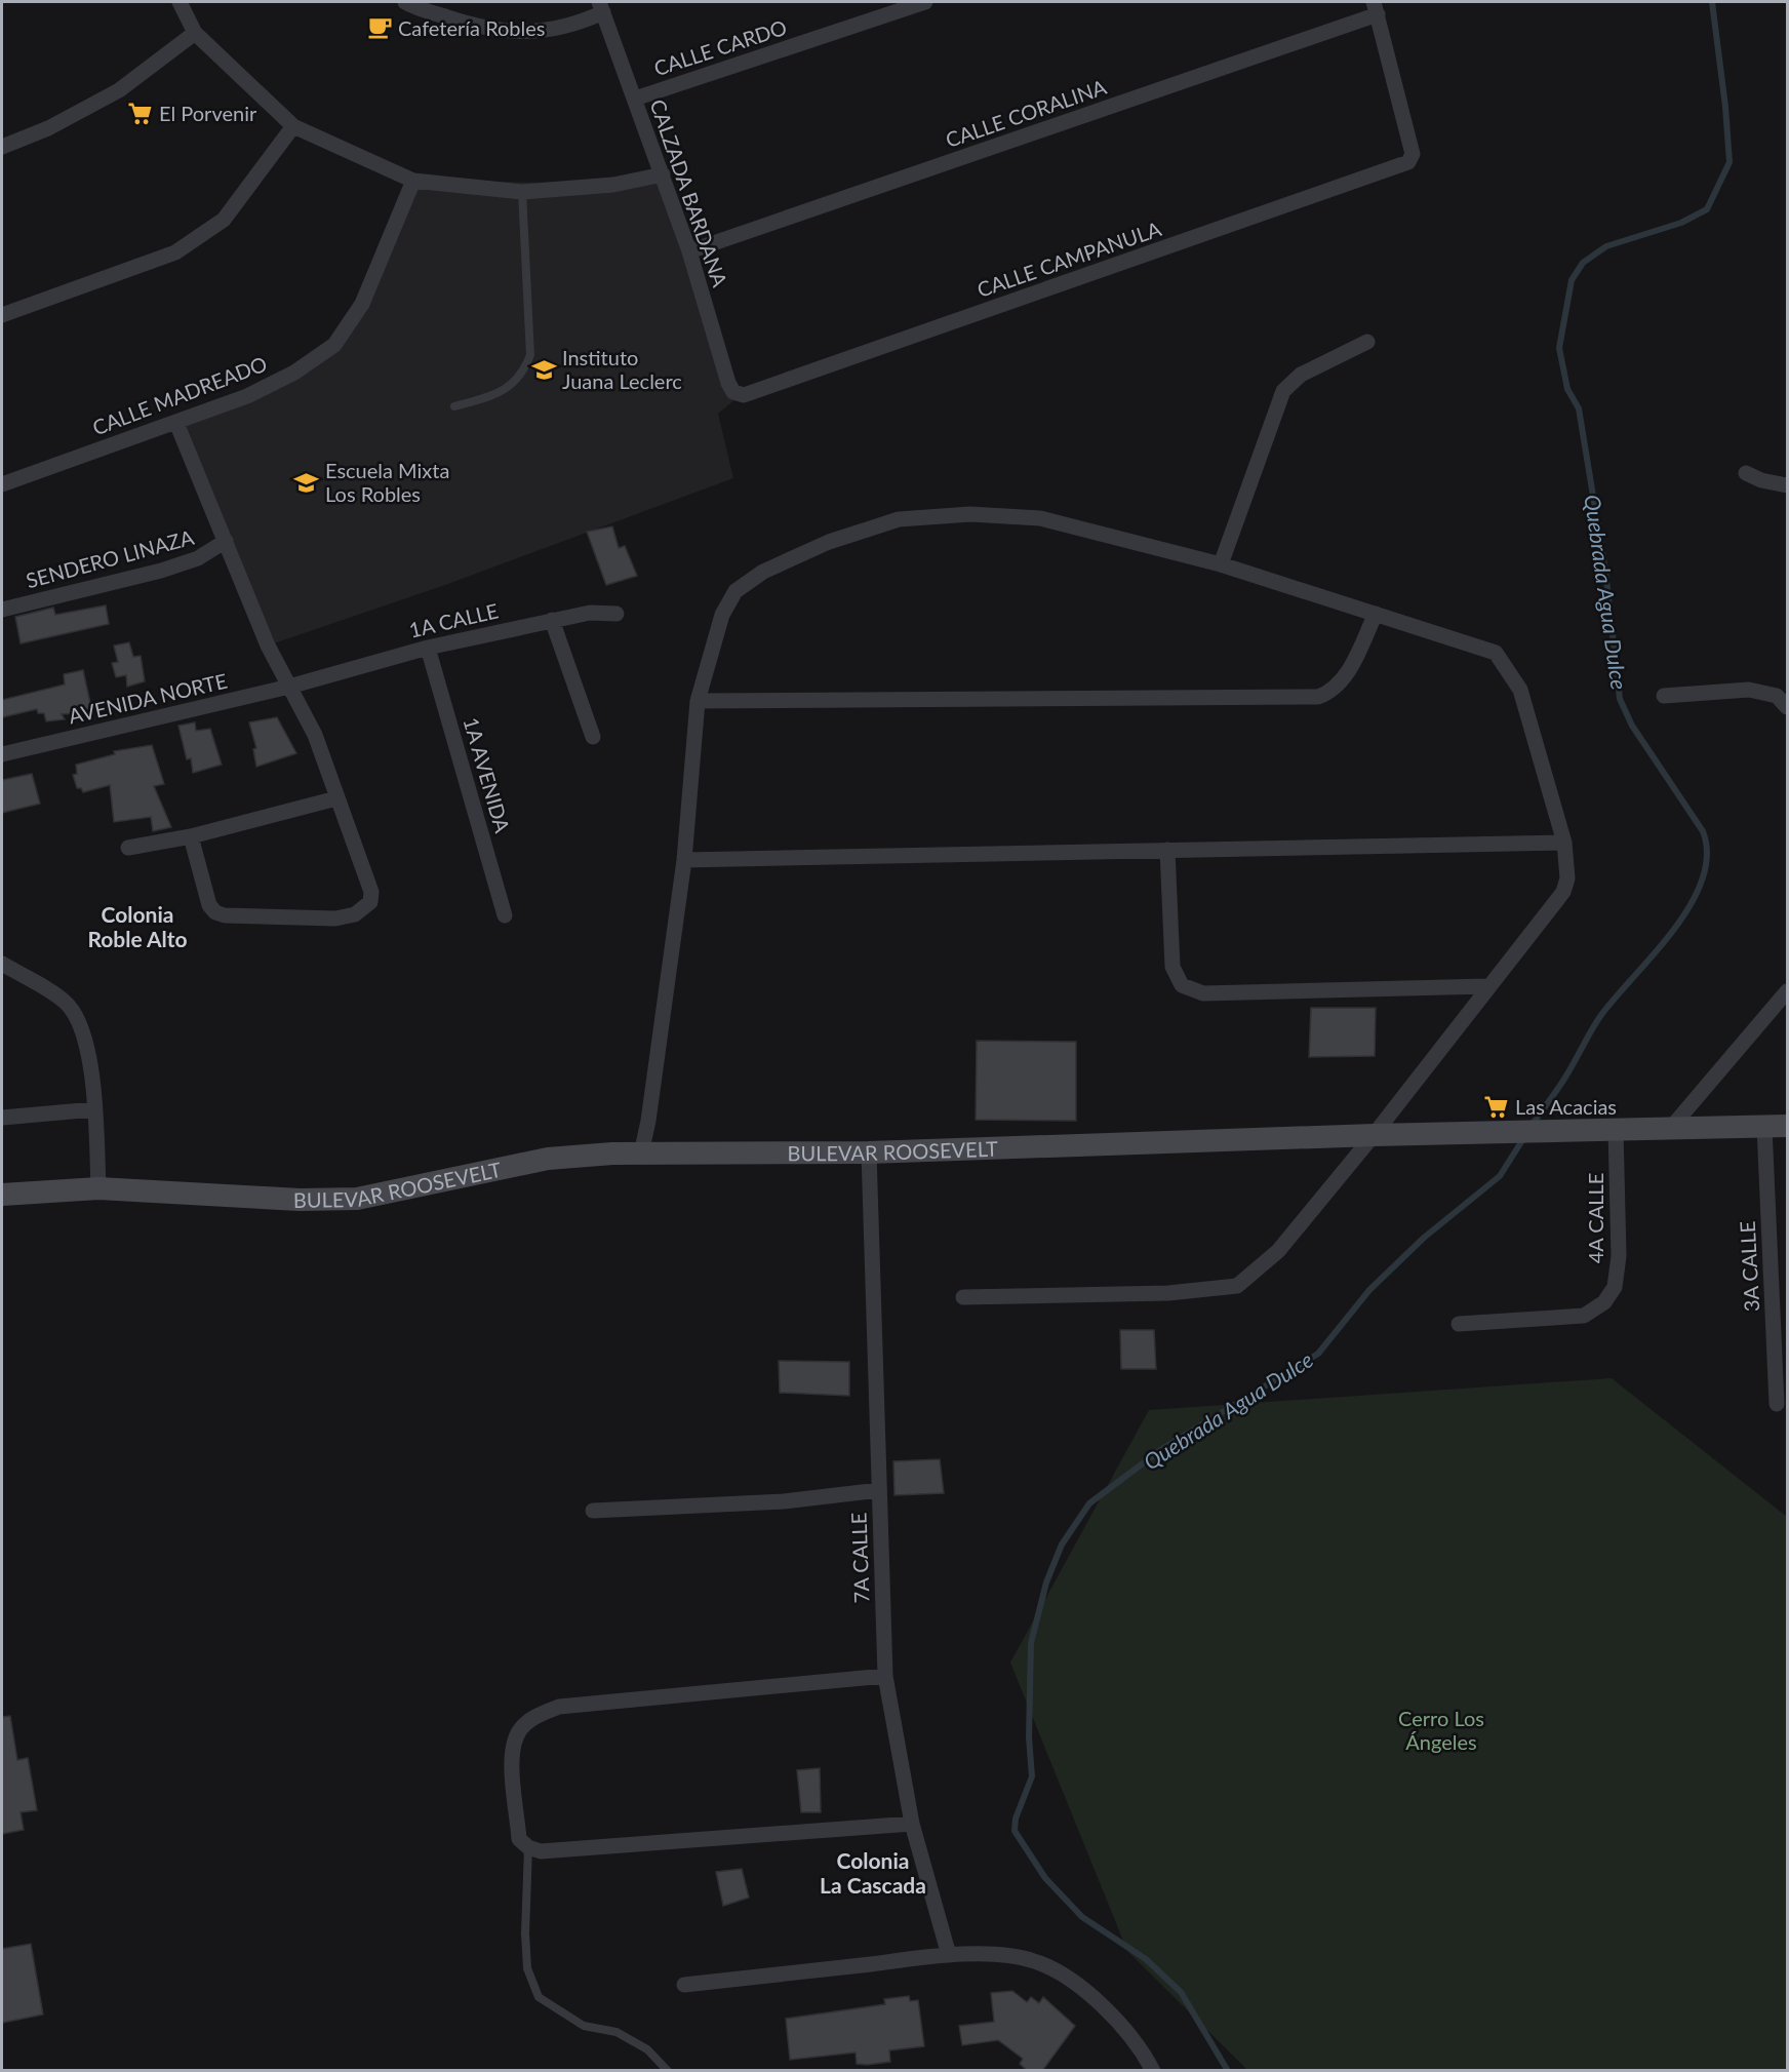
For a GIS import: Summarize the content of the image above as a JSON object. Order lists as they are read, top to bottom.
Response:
{
  "streets": {
    "main road": ["BULEVAR ROOSEVELT"],
    "street": [
      "CALLE CARDO",
      "CALLE CORALINA",
      "CALZADA BARDANA",
      "CALLE CAMPANULA",
      "CALLE MADREADO",
      "SENDERO LINAZA",
      "1A CALLE",
      "AVENIDA NORTE",
      "1A AVENIDA",
      "4A CALLE",
      "3A CALLE",
      "7A CALLE"
    ]
  },
  "crossings": [
    ["CALLE CARDO", "CALZADA BARDANA"],
    ["CALLE CORALINA", "CALZADA BARDANA"],
    ["CALLE CORALINA", "CALLE CAMPANULA"],
    ["CALZADA BARDANA", "CALLE CAMPANULA"],
    ["1A CALLE", "AVENIDA NORTE"],
    ["1A CALLE", "1A AVENIDA"],
    ["BULEVAR ROOSEVELT", "4A CALLE"],
    ["BULEVAR ROOSEVELT", "3A CALLE"],
    ["BULEVAR ROOSEVELT", "7A CALLE"]
  ],
  "districts": ["Colonia Roble Alto", "Colonia La Cascada"],
  "water": ["Quebrada Agua Dulce"],
  "parks": ["Cerro Los Ángeles"],
  "places": {
    "cafe": ["Cafetería Robles"],
    "supermarket": ["El Porvenir", "Las Acacias"],
    "school or university": ["Instituto Juana Leclerc", "Escuela Mixta Los Robles"]
  }
}
